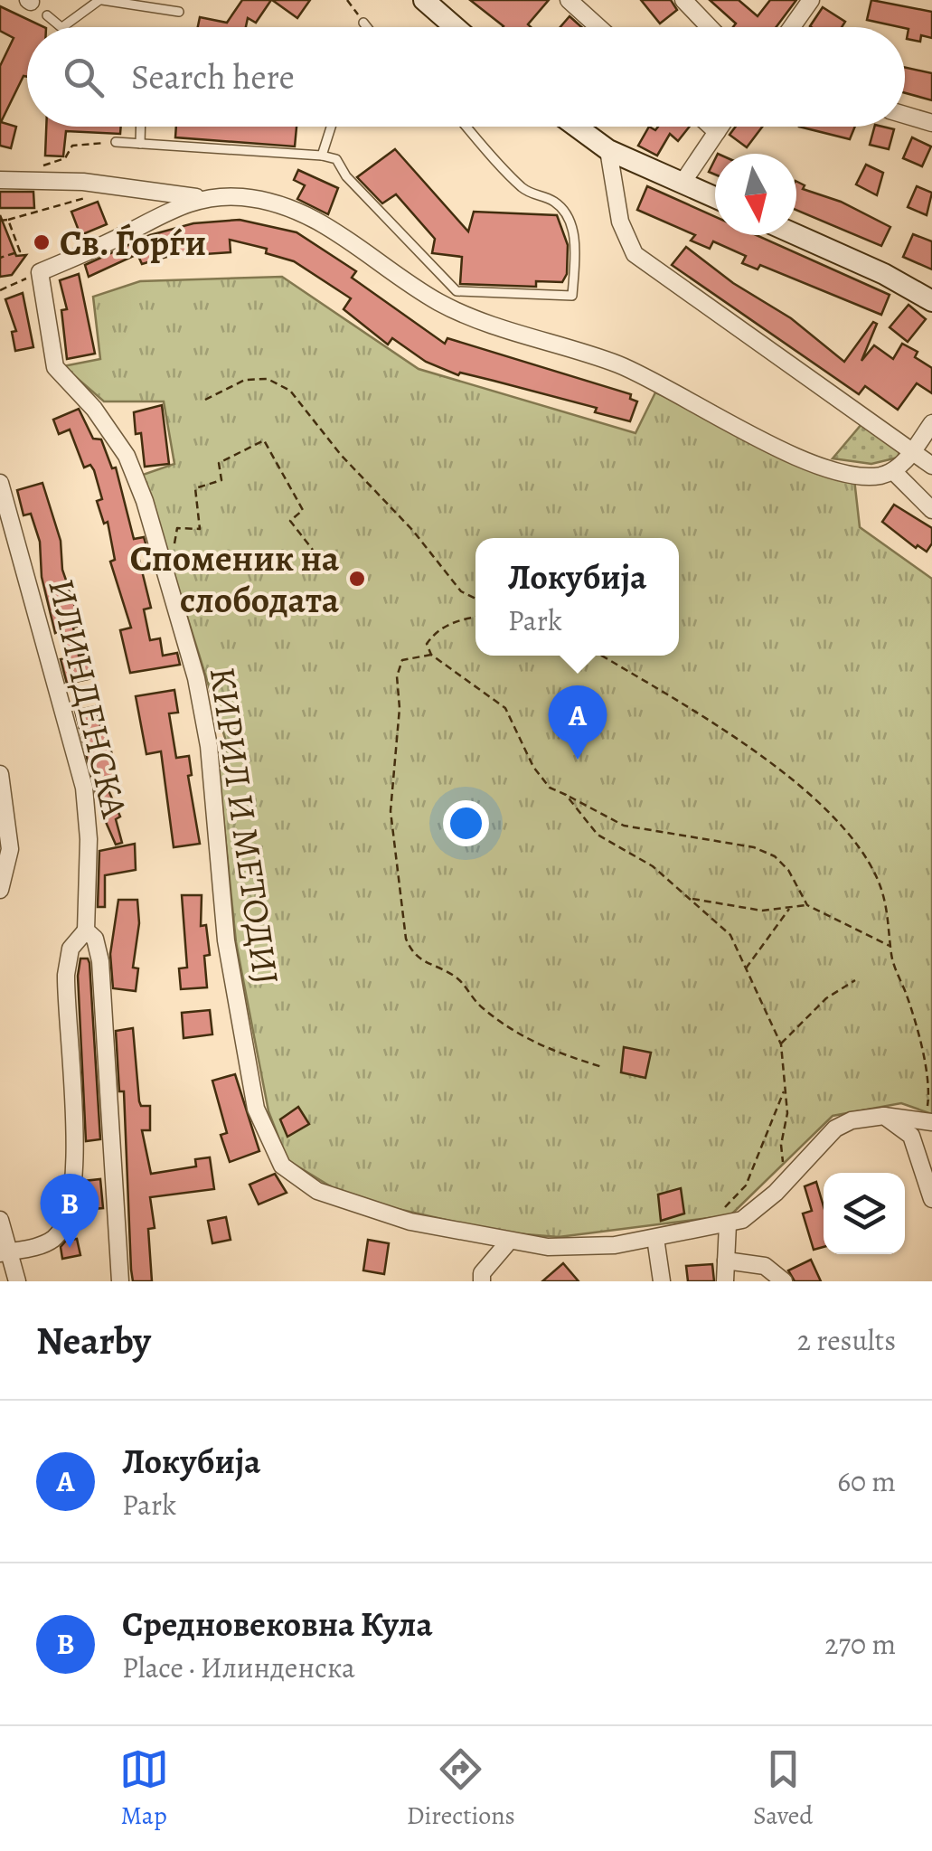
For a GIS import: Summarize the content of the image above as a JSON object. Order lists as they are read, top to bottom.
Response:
{
  "streets": {
    "street": ["ИЛИНДЕНСКА", "КИРИЛ И МЕТОДИЈ"]
  },
  "places": ["Св. Ѓорѓи", "Споменик на слободата"],
  "north": "bottom",
  "page": {
    "search": "Search here",
    "popup": ["Локубија", "Park"],
    "pins": ["A", "B"],
    "heading": ["Nearby", "2 results"],
    "list": [
      {
        "mark": "A",
        "name": "Локубија",
        "note": "Park",
        "value": "60 m"
      },
      {
        "mark": "B",
        "name": "Средновековна Кула",
        "note": "Place · Илинденска",
        "value": "270 m"
      }
    ],
    "nav": ["Map", "Directions", "Saved"]
  }
}
